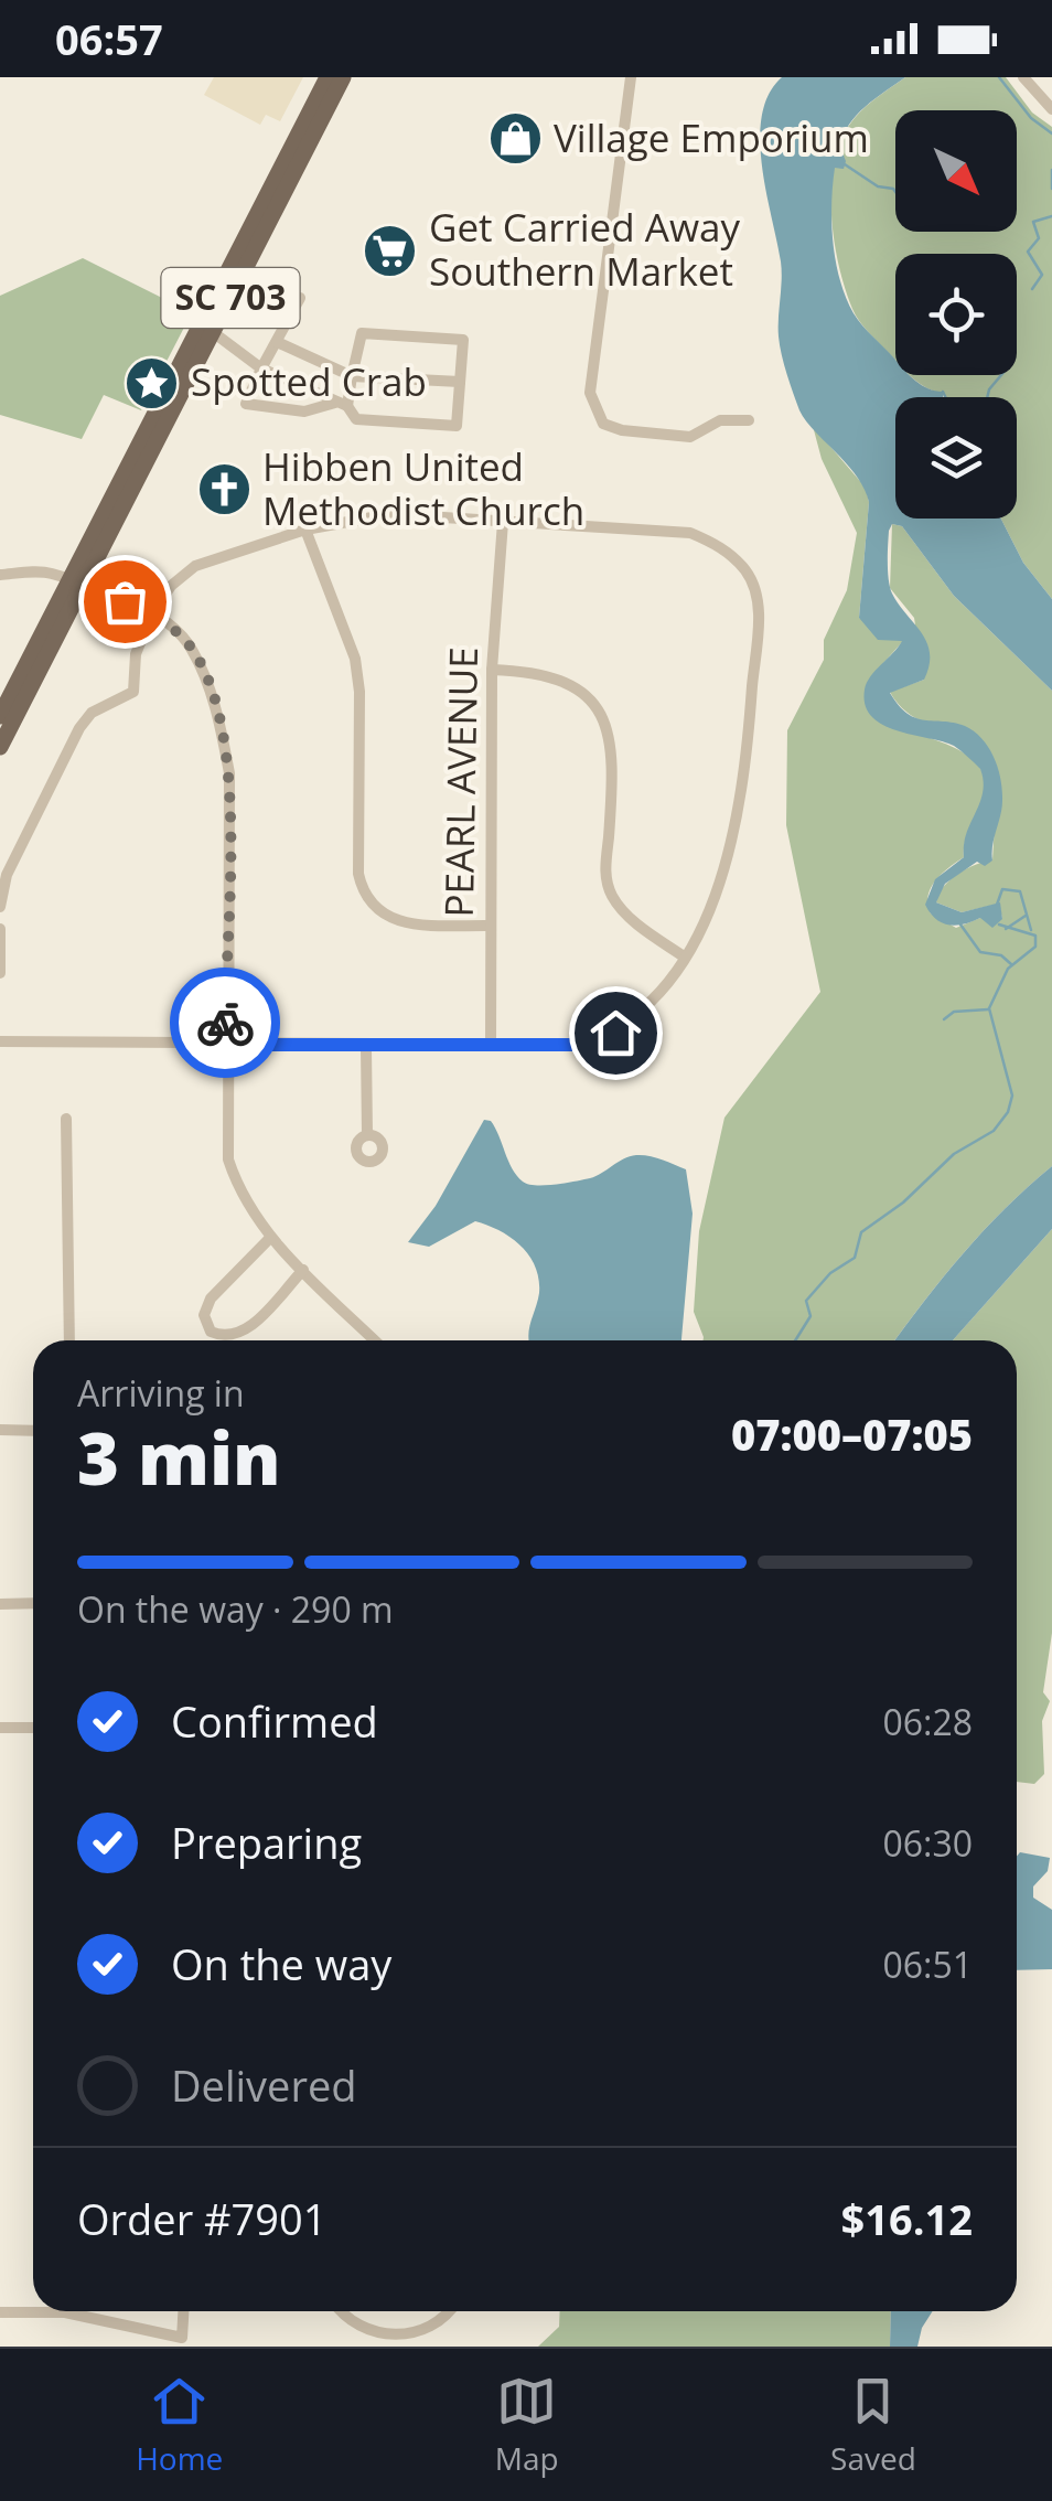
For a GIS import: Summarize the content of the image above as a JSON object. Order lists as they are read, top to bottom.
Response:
{
  "streets": {
    "main road": ["SC 703"],
    "street": ["PEARL AVENUE"]
  },
  "places": {
    "shop": ["Village Emporium"],
    "supermarket": ["Get Carried Away Southern Market"],
    "place": ["Spotted Crab"],
    "church": ["Hibben United Methodist Church"]
  },
  "north": "bottom right",
  "page": {
    "status": "06:57",
    "heading": ["3 min", "Arriving in", "07:00–07:05"],
    "panel": ["Order #7901", "$16.12"],
    "bar": "On the way · 290 m",
    "list": [
      ["Confirmed", "06:28"],
      ["Preparing", "06:30"],
      ["On the way", "06:51"],
      "Delivered"
    ],
    "tabs": ["Home", "Map", "Saved"]
  }
}
